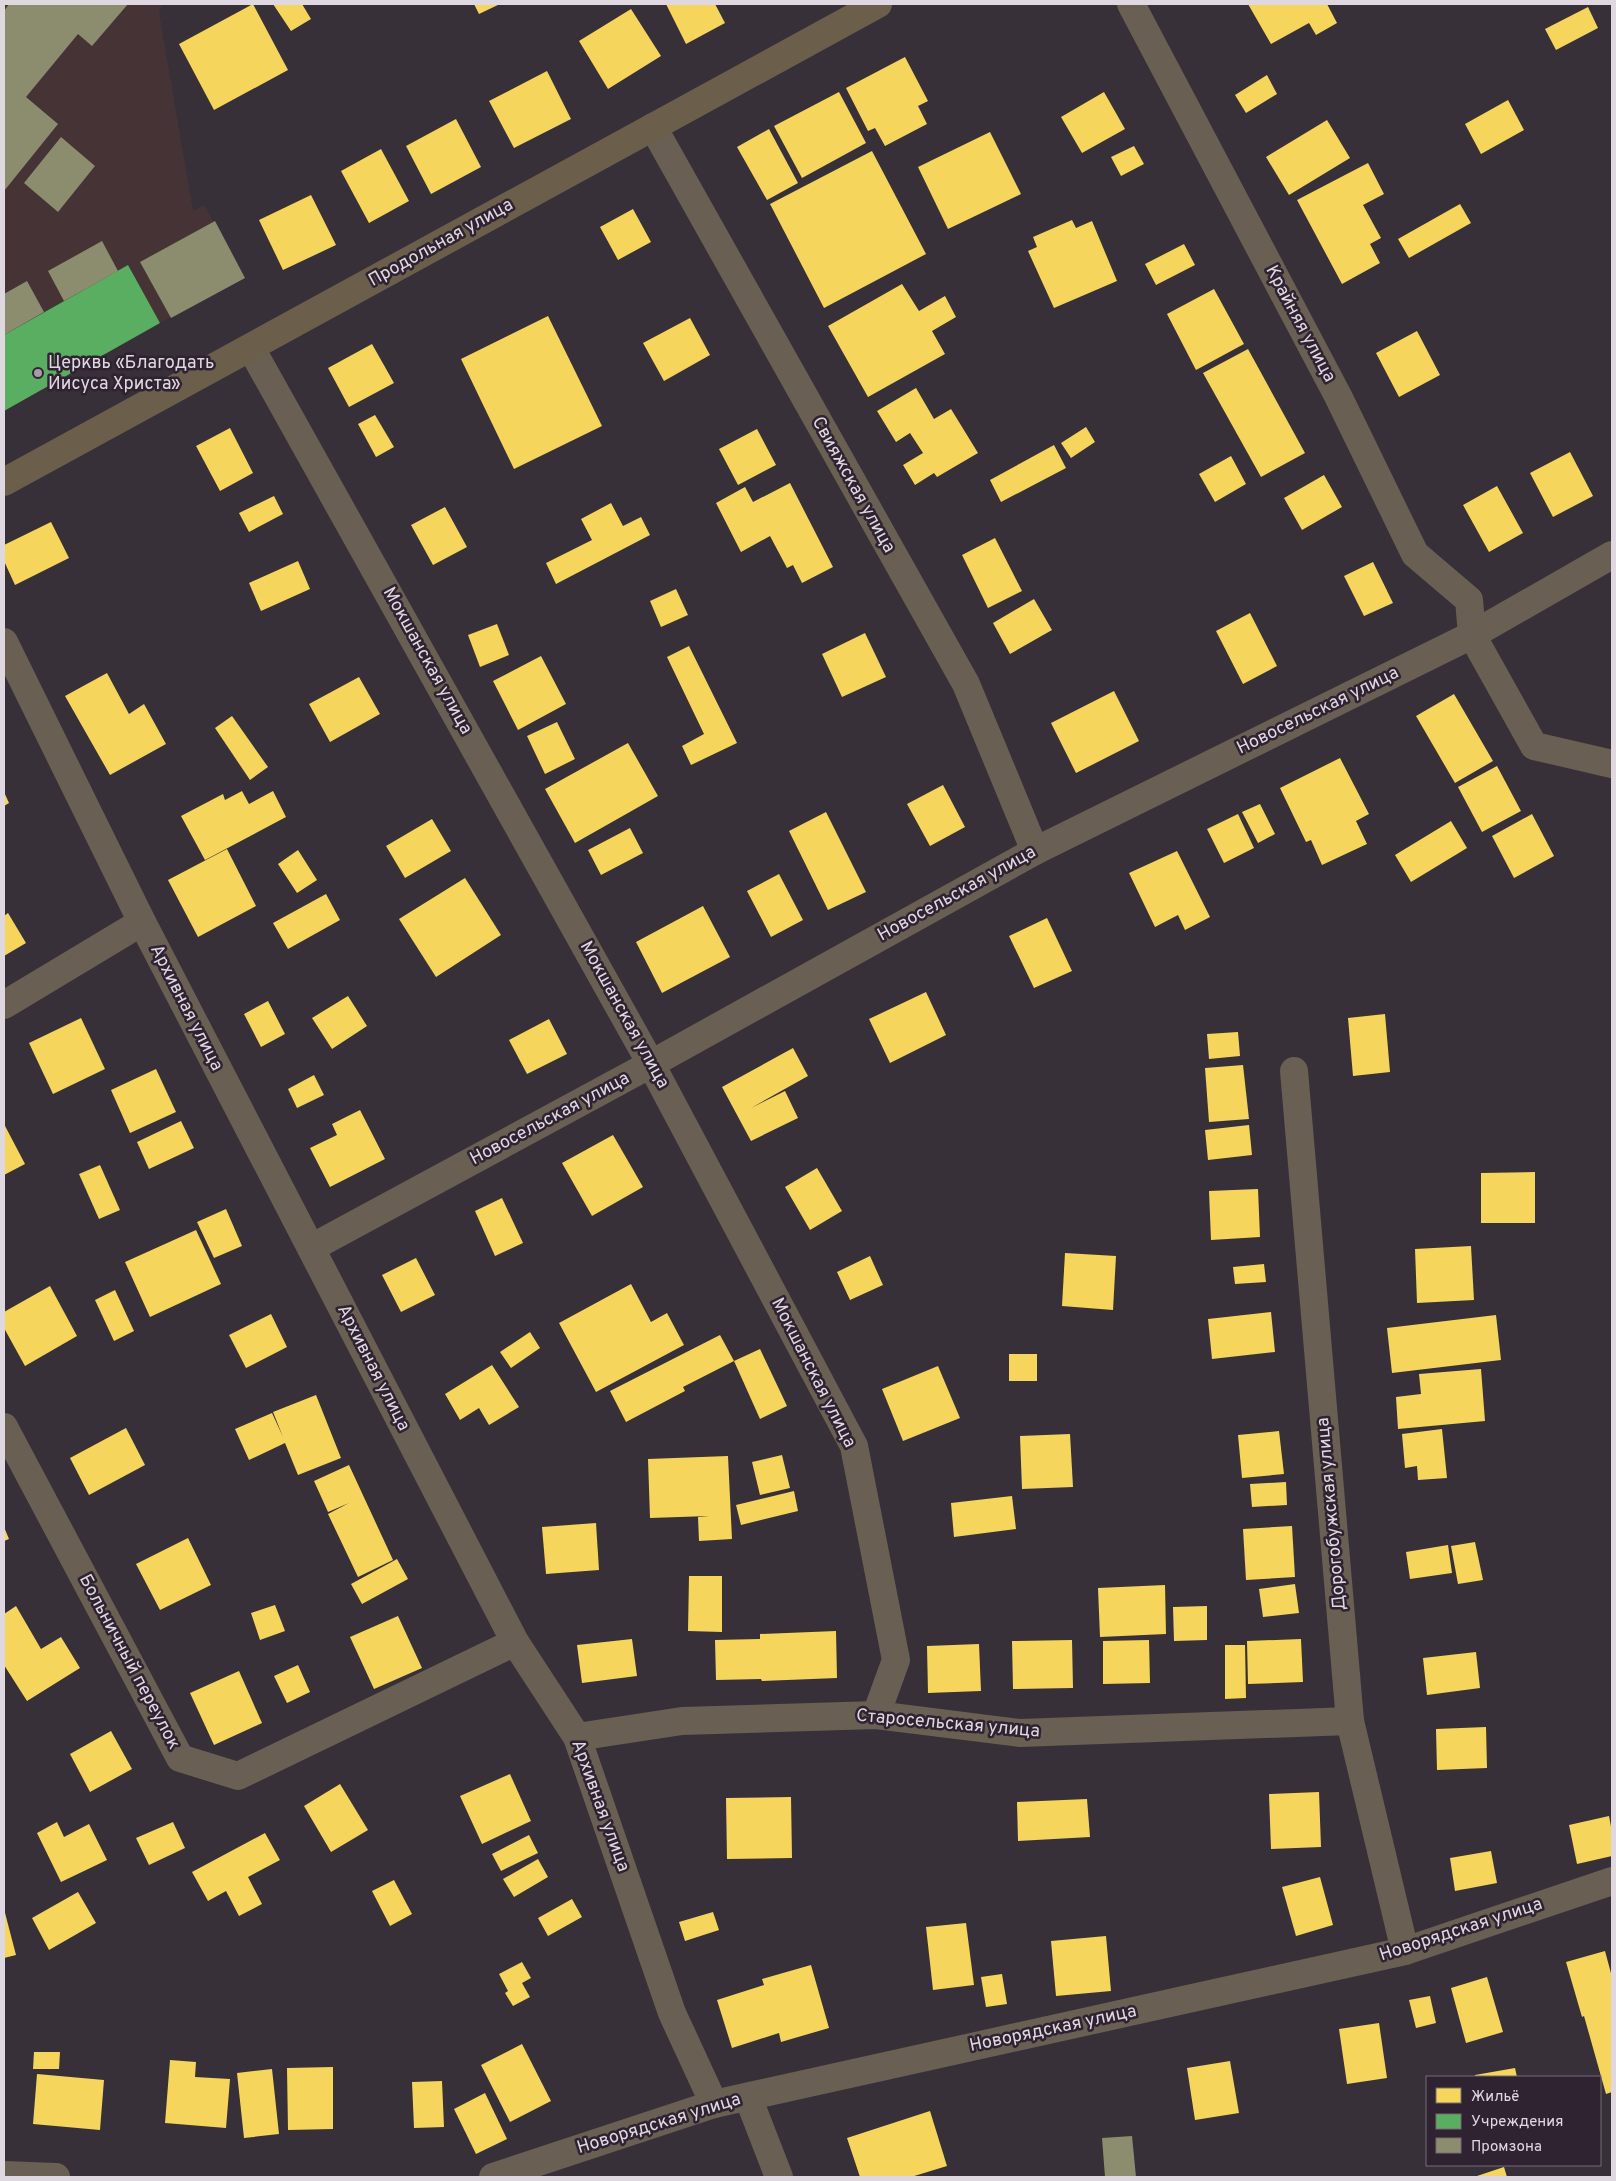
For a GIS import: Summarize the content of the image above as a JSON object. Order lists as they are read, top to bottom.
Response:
{
  "streets": {
    "main road": ["Продольная улица"],
    "street": [
      "Крайняя улица",
      "Свияжская улица",
      "Мокшанская улица",
      "Новосельская улица",
      "Архивная улица",
      "Дорогобужская улица",
      "Больничный переулок",
      "Старосельская улица",
      "Новорядская улица"
    ]
  },
  "crossings": [
    ["Продольная улица", "Свияжская улица"],
    ["Продольная улица", "Мокшанская улица"],
    ["Крайняя улица", "Новосельская улица"],
    ["Свияжская улица", "Новосельская улица"],
    ["Мокшанская улица", "Новосельская улица"],
    ["Мокшанская улица", "Старосельская улица"],
    ["Новосельская улица", "Архивная улица"],
    ["Архивная улица", "Больничный переулок"],
    ["Архивная улица", "Старосельская улица"],
    ["Архивная улица", "Новорядская улица"],
    ["Дорогобужская улица", "Старосельская улица"],
    ["Дорогобужская улица", "Новорядская улица"]
  ],
  "places": ["Церквь «Благодать Иисуса Христа»"],
  "legend": ["Жильё", "Учреждения", "Промзона"]
}
